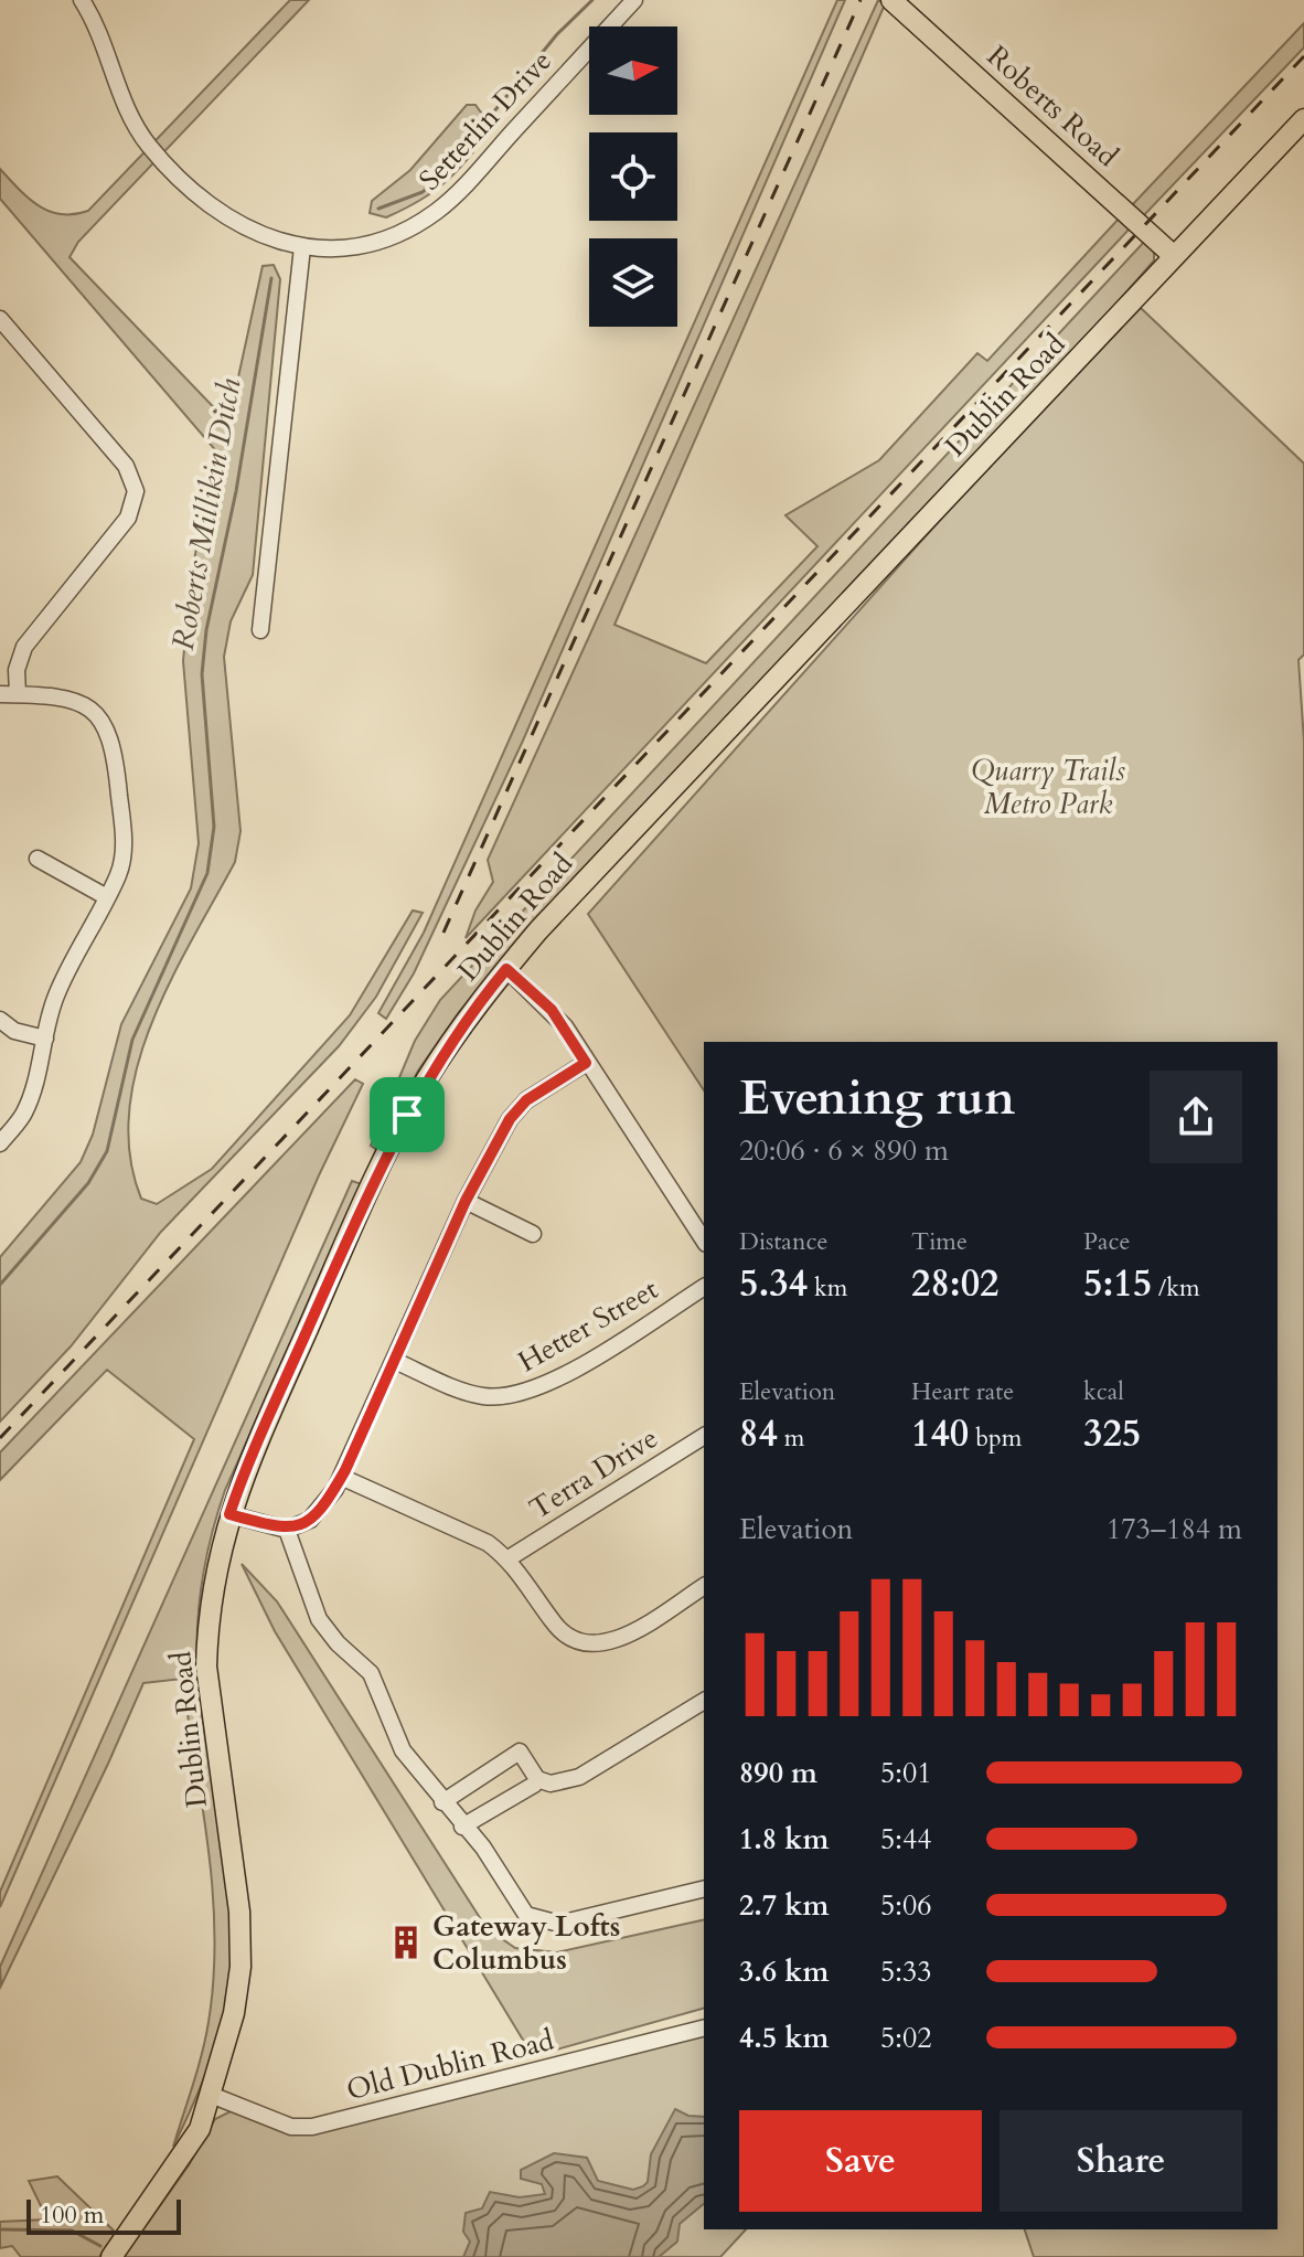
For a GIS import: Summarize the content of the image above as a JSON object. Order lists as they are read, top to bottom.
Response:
{
  "streets": {
    "main road": ["Roberts Road", "Dublin Road"],
    "street": [
      "Setterlin Drive",
      "Hetter Street",
      "Terra Drive",
      "Old Dublin Road"
    ]
  },
  "crossings": [
    ["Roberts Road", "Dublin Road"],
    ["Dublin Road", "Old Dublin Road"]
  ],
  "water": ["Roberts Millikin Ditch"],
  "parks": ["Quarry Trails Metro Park"],
  "places": {
    "building": ["Gateway Lofts Columbus"]
  },
  "scale_bar": "100 m",
  "north": "right",
  "page": {
    "heading": ["Evening run", "20:06 · 6 × 890 m"],
    "stats": [
      ["Distance", "5.34 km"],
      ["Time", "28:02"],
      ["Pace", "5:15 /km"],
      ["Elevation", "84 m"],
      ["Heart rate", "140 bpm"],
      ["kcal", "325"]
    ],
    "chart": ["Elevation", "173–184 m"],
    "list": [
      {
        "name": "890 m",
        "note": "5:01"
      },
      {
        "name": "1.8 km",
        "note": "5:44"
      },
      {
        "name": "2.7 km",
        "note": "5:06"
      },
      {
        "name": "3.6 km",
        "note": "5:33"
      },
      {
        "name": "4.5 km",
        "note": "5:02"
      }
    ],
    "buttons": ["Save", "Share"],
    "scale": "100 m"
  }
}
